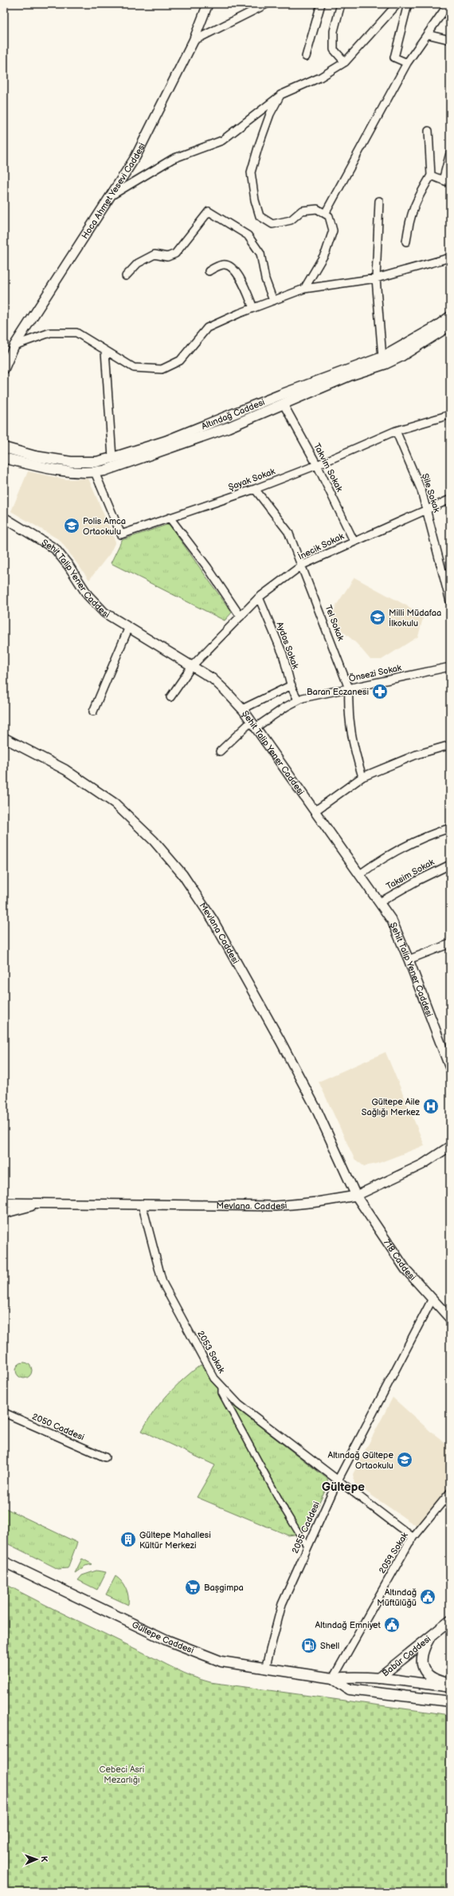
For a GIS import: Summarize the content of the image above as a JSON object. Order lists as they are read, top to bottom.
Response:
{
  "streets": {
    "main road": ["Altındağ Caddesi", "Gültepe Caddesi", "Babür Caddesi"],
    "street": [
      "Hoca Ahmet Yesevi Caddesi",
      "Takvim Sokak",
      "Şayak Sokak",
      "Şile Sokak",
      "İnecik Sokak",
      "Şehit Talip Yener Caddesi",
      "Tel Sokak",
      "Aydos Sokak",
      "Önsezi Sokak",
      "Taksim Sokak",
      "Mevlana Caddesi",
      "Mevlana. Caddesi",
      "718 Caddesi",
      "2053 Sokak",
      "2050 Caddesi",
      "2055 Caddesi",
      "2059 Sokak"
    ]
  },
  "crossings": [
    ["Altındağ Caddesi", "Takvim Sokak"],
    ["Altındağ Caddesi", "Şayak Sokak"],
    ["Takvim Sokak", "Şayak Sokak"],
    ["Takvim Sokak", "İnecik Sokak"],
    ["Şayak Sokak", "Şile Sokak"],
    ["Şayak Sokak", "Tel Sokak"],
    ["Şile Sokak", "İnecik Sokak"],
    ["İnecik Sokak", "Şehit Talip Yener Caddesi"],
    ["İnecik Sokak", "Tel Sokak"],
    ["İnecik Sokak", "Aydos Sokak"],
    ["Şehit Talip Yener Caddesi", "Önsezi Sokak"],
    ["Şehit Talip Yener Caddesi", "Taksim Sokak"],
    ["Tel Sokak", "Önsezi Sokak"],
    ["Aydos Sokak", "Önsezi Sokak"],
    ["Mevlana Caddesi", "Mevlana. Caddesi"],
    ["Mevlana Caddesi", "718 Caddesi"],
    ["Mevlana. Caddesi", "718 Caddesi"],
    ["Mevlana. Caddesi", "2053 Sokak"],
    ["718 Caddesi", "2055 Caddesi"],
    ["2053 Sokak", "2055 Caddesi"],
    ["2053 Sokak", "2059 Sokak"],
    ["2055 Caddesi", "Gültepe Caddesi"],
    ["2059 Sokak", "Gültepe Caddesi"],
    ["Gültepe Caddesi", "Babür Caddesi"]
  ],
  "districts": ["Gültepe"],
  "parks": ["Cebeci Asri Mezarlığı"],
  "places": {
    "school or university": ["Polis Amca Ortaokulu", "Milli Müdafaa İlkokulu", "Altındağ Gültepe Ortaokulu"],
    "pharmacy": ["Baran Eczanesi"],
    "hospital": ["Gültepe Aile Sağlığı Merkez"],
    "building": ["Gültepe Mahallesi Kültür Merkezi"],
    "supermarket": ["Başgimpa"],
    "public building": ["Altındağ Müftülüğü", "Altındağ Emniyet"],
    "fuel station": ["Shell"]
  },
  "north": "right"
}
